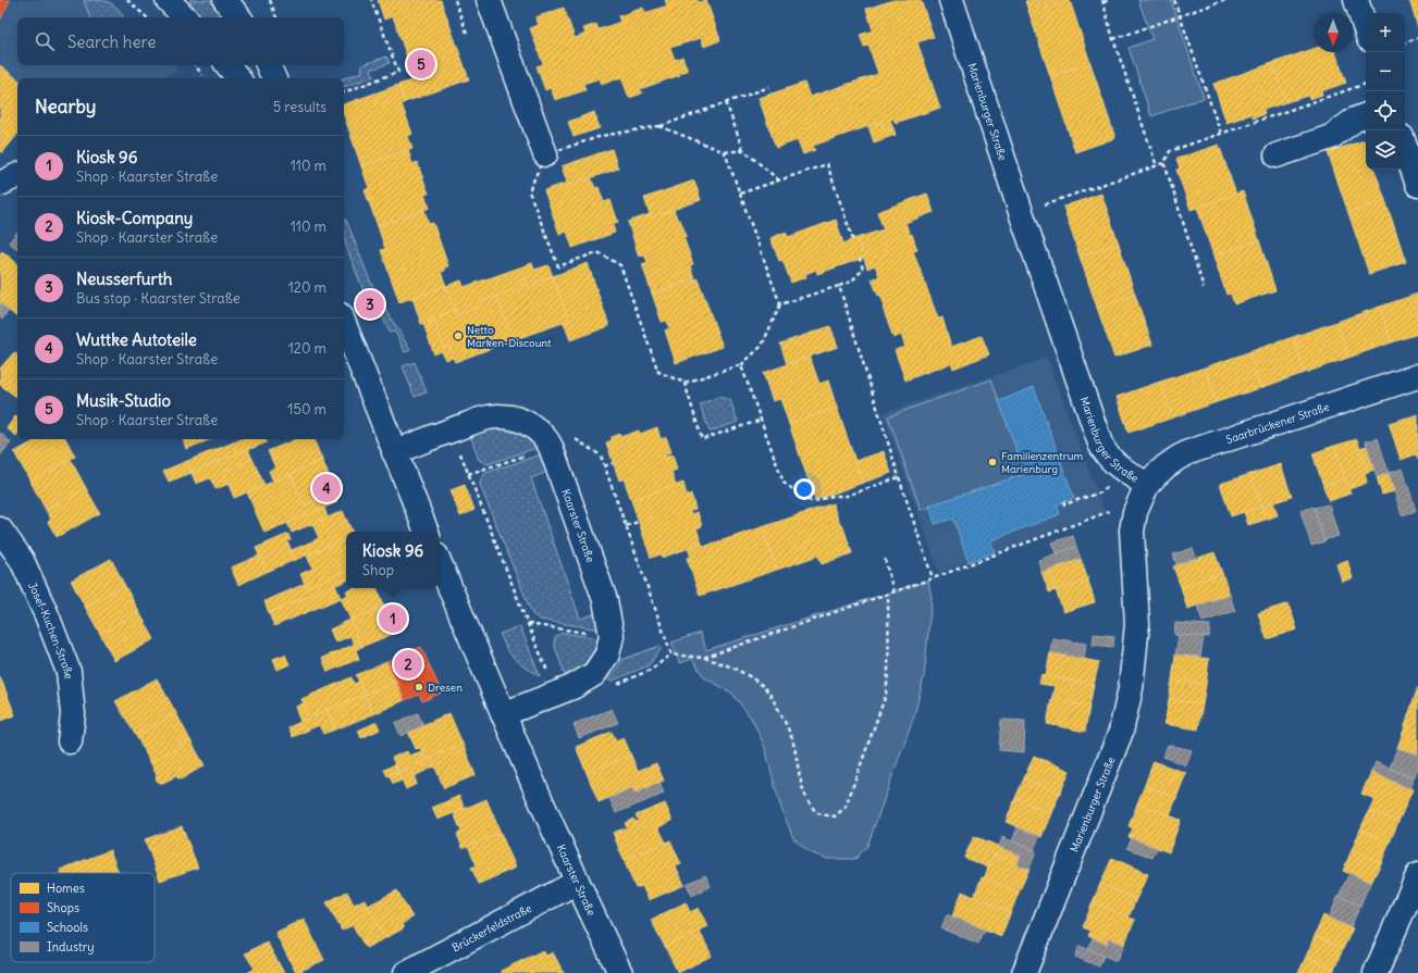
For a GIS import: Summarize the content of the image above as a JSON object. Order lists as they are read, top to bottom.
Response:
{
  "streets": {
    "street": [
      "Marienburger Straße",
      "Saarbrückener Straße",
      "Kaarster Straße",
      "Josef-Kuchen-Straße",
      "Brückerfeldstraße"
    ]
  },
  "crossings": [
    ["Marienburger Straße", "Saarbrückener Straße"],
    ["Kaarster Straße", "Brückerfeldstraße"]
  ],
  "places": ["Netto Marken-Discount", "Familienzentrum Marienburg", "Dresen"],
  "legend": [
    "Homes",
    "Shops",
    "Schools",
    "Industry"
  ],
  "north": "bottom",
  "page": {
    "map_buttons": ["+", "−"],
    "search": "Search here",
    "pins": [
      "5",
      "3",
      "4",
      "1",
      "2"
    ],
    "heading": ["Nearby", "5 results"],
    "list": [
      {
        "mark": "1",
        "name": "Kiosk 96",
        "note": "Shop · Kaarster Straße",
        "value": "110 m"
      },
      {
        "mark": "2",
        "name": "Kiosk-Company",
        "note": "Shop · Kaarster Straße",
        "value": "110 m"
      },
      {
        "mark": "3",
        "name": "Neusserfurth",
        "note": "Bus stop · Kaarster Straße",
        "value": "120 m"
      },
      {
        "mark": "4",
        "name": "Wuttke Autoteile",
        "note": "Shop · Kaarster Straße",
        "value": "120 m"
      },
      {
        "mark": "5",
        "name": "Musik-Studio",
        "note": "Shop · Kaarster Straße",
        "value": "150 m"
      }
    ],
    "popup": ["Kiosk 96", "Shop"]
  }
}
